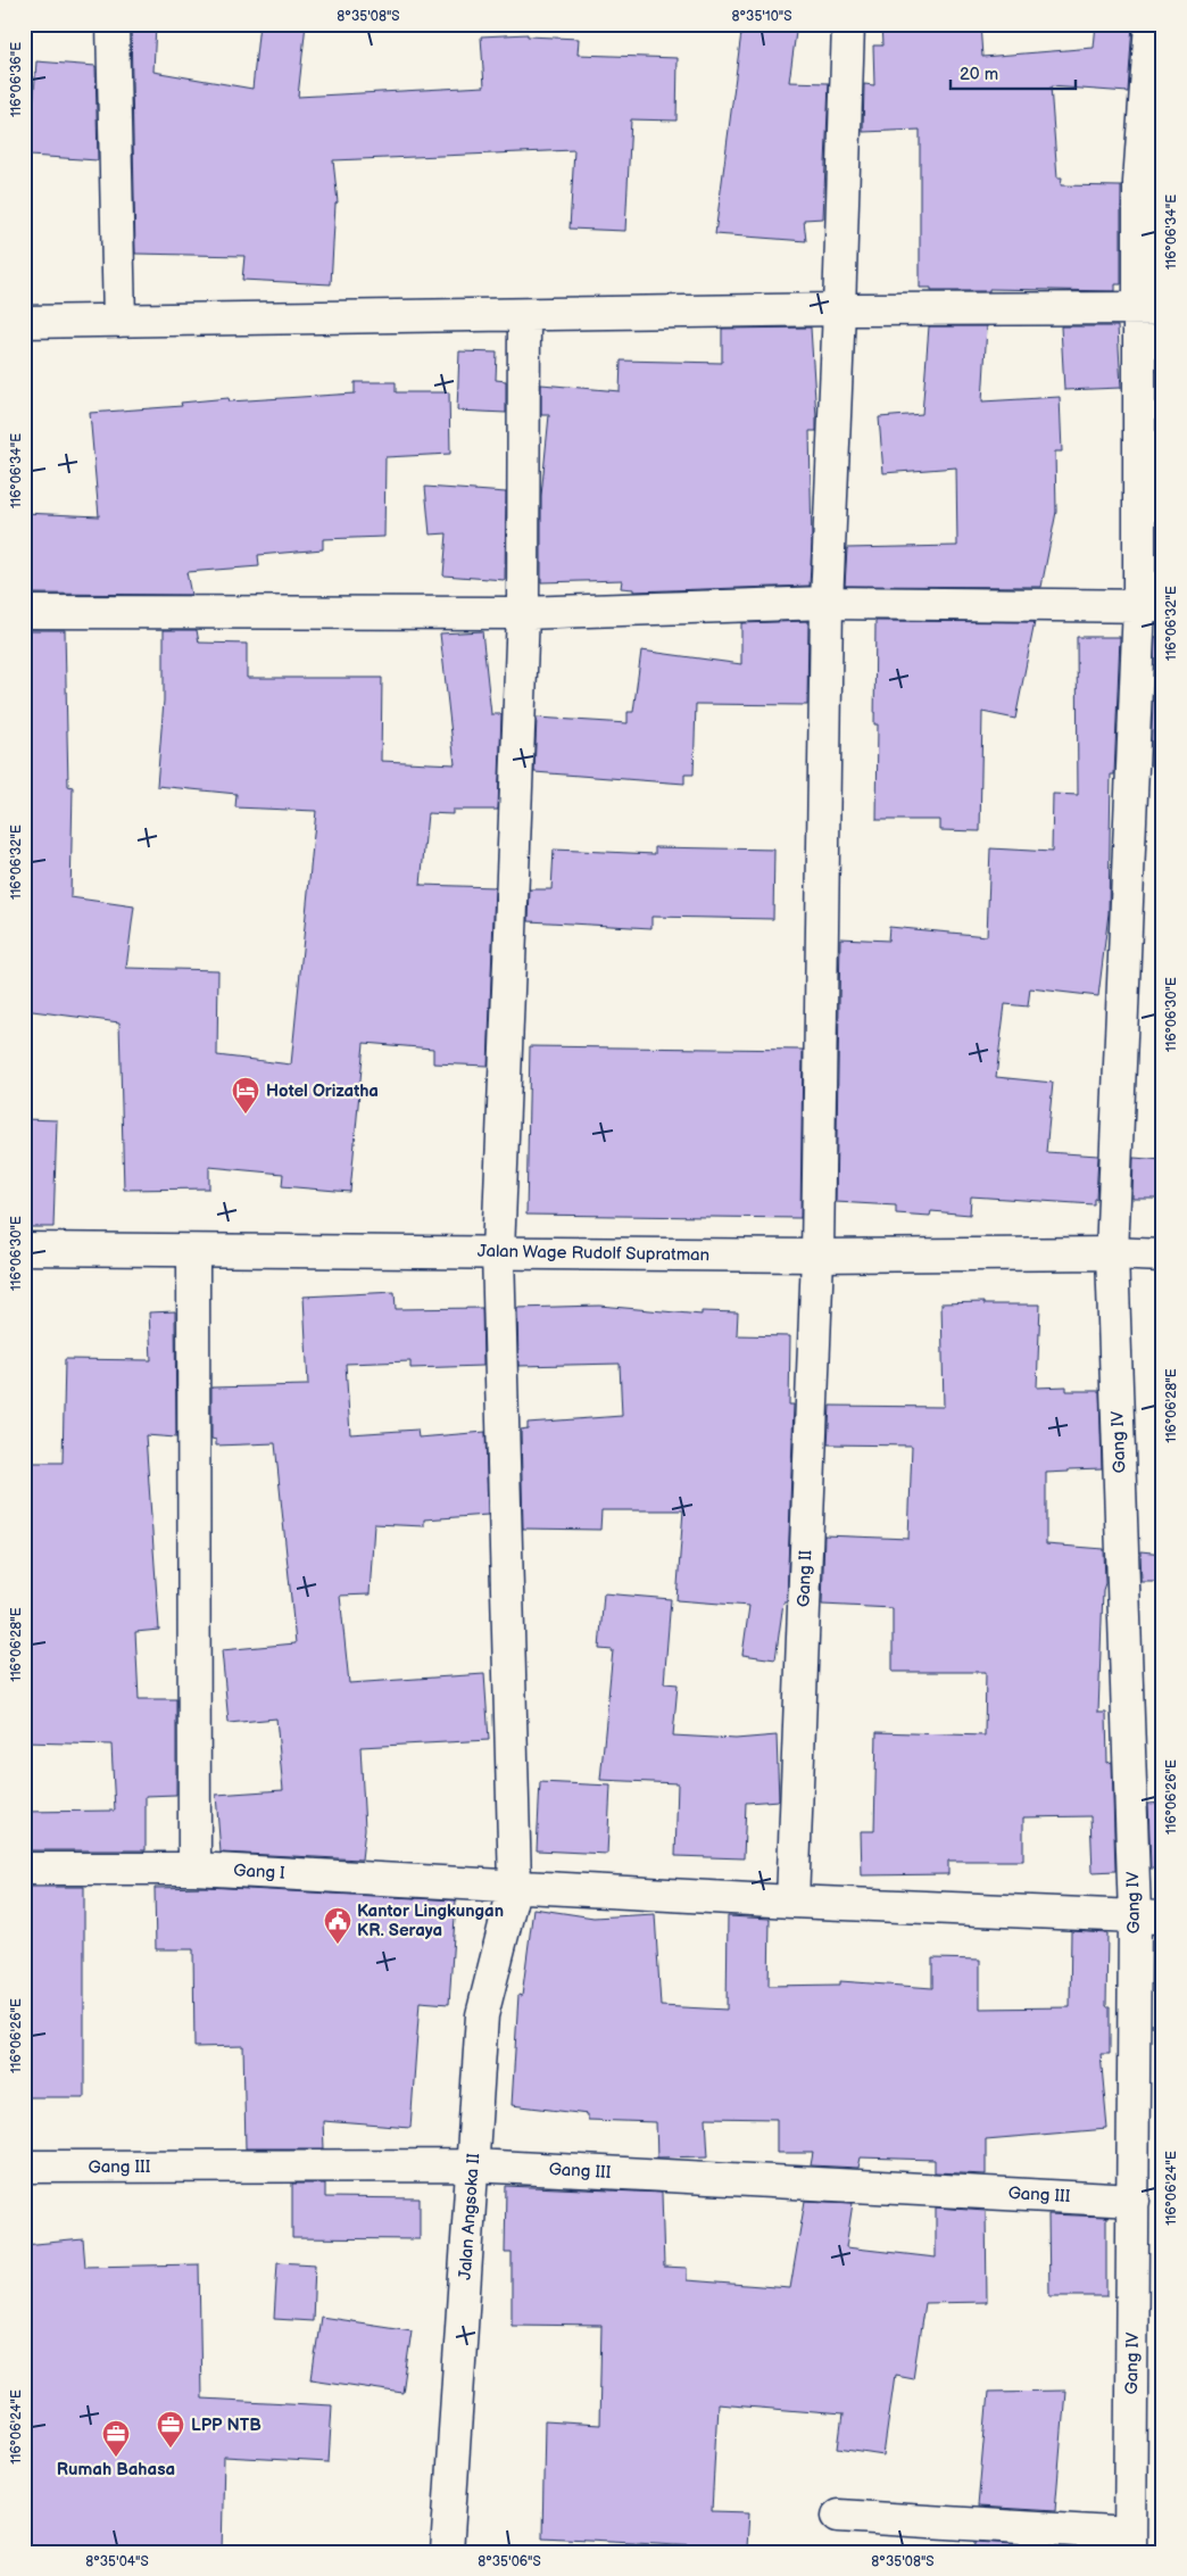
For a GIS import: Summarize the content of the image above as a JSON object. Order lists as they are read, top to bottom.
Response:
{
  "streets": {
    "street": [
      "Jalan Wage Rudolf Supratman",
      "Gang IV",
      "Gang II",
      "Gang I",
      "Gang III",
      "Jalan Angsoka II"
    ]
  },
  "crossings": [
    ["Jalan Wage Rudolf Supratman", "Gang IV"],
    ["Jalan Wage Rudolf Supratman", "Gang II"],
    ["Jalan Wage Rudolf Supratman", "Jalan Angsoka II"],
    ["Gang IV", "Gang III"],
    ["Gang I", "Jalan Angsoka II"],
    ["Gang III", "Jalan Angsoka II"]
  ],
  "places": {
    "hotel": ["Hotel Orizatha"],
    "public building": ["Kantor Lingkungan KR. Seraya"],
    "office": ["LPP NTB", "Rumah Bahasa"]
  },
  "scale_bar": "20 m",
  "coordinates": [
    "8°35'08\"S",
    "8°35'10\"S",
    "116°06'36\"E",
    "116°06'34\"E",
    "116°06'32\"E",
    "116°06'30\"E",
    "116°06'28\"E",
    "116°06'26\"E",
    "116°06'24\"E",
    "8°35'04\"S",
    "8°35'06\"S"
  ]
}
